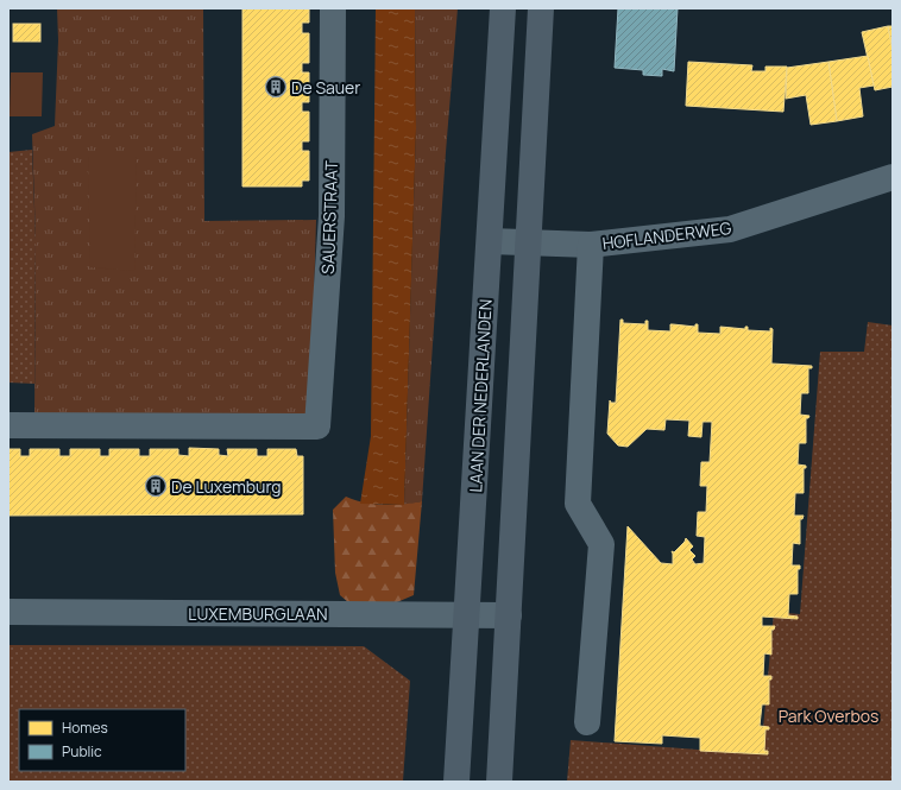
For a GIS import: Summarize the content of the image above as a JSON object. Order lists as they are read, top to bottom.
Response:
{
  "streets": {
    "main road": ["LAAN DER NEDERLANDEN"],
    "street": ["SAUERSTRAAT", "HOFLANDERWEG", "LUXEMBURGLAAN"]
  },
  "crossings": [
    ["HOFLANDERWEG", "LAAN DER NEDERLANDEN"],
    ["LAAN DER NEDERLANDEN", "LUXEMBURGLAAN"]
  ],
  "parks": ["Park Overbos"],
  "places": {
    "building": ["De Sauer", "De Luxemburg"]
  },
  "legend": ["Homes", "Public"]
}
